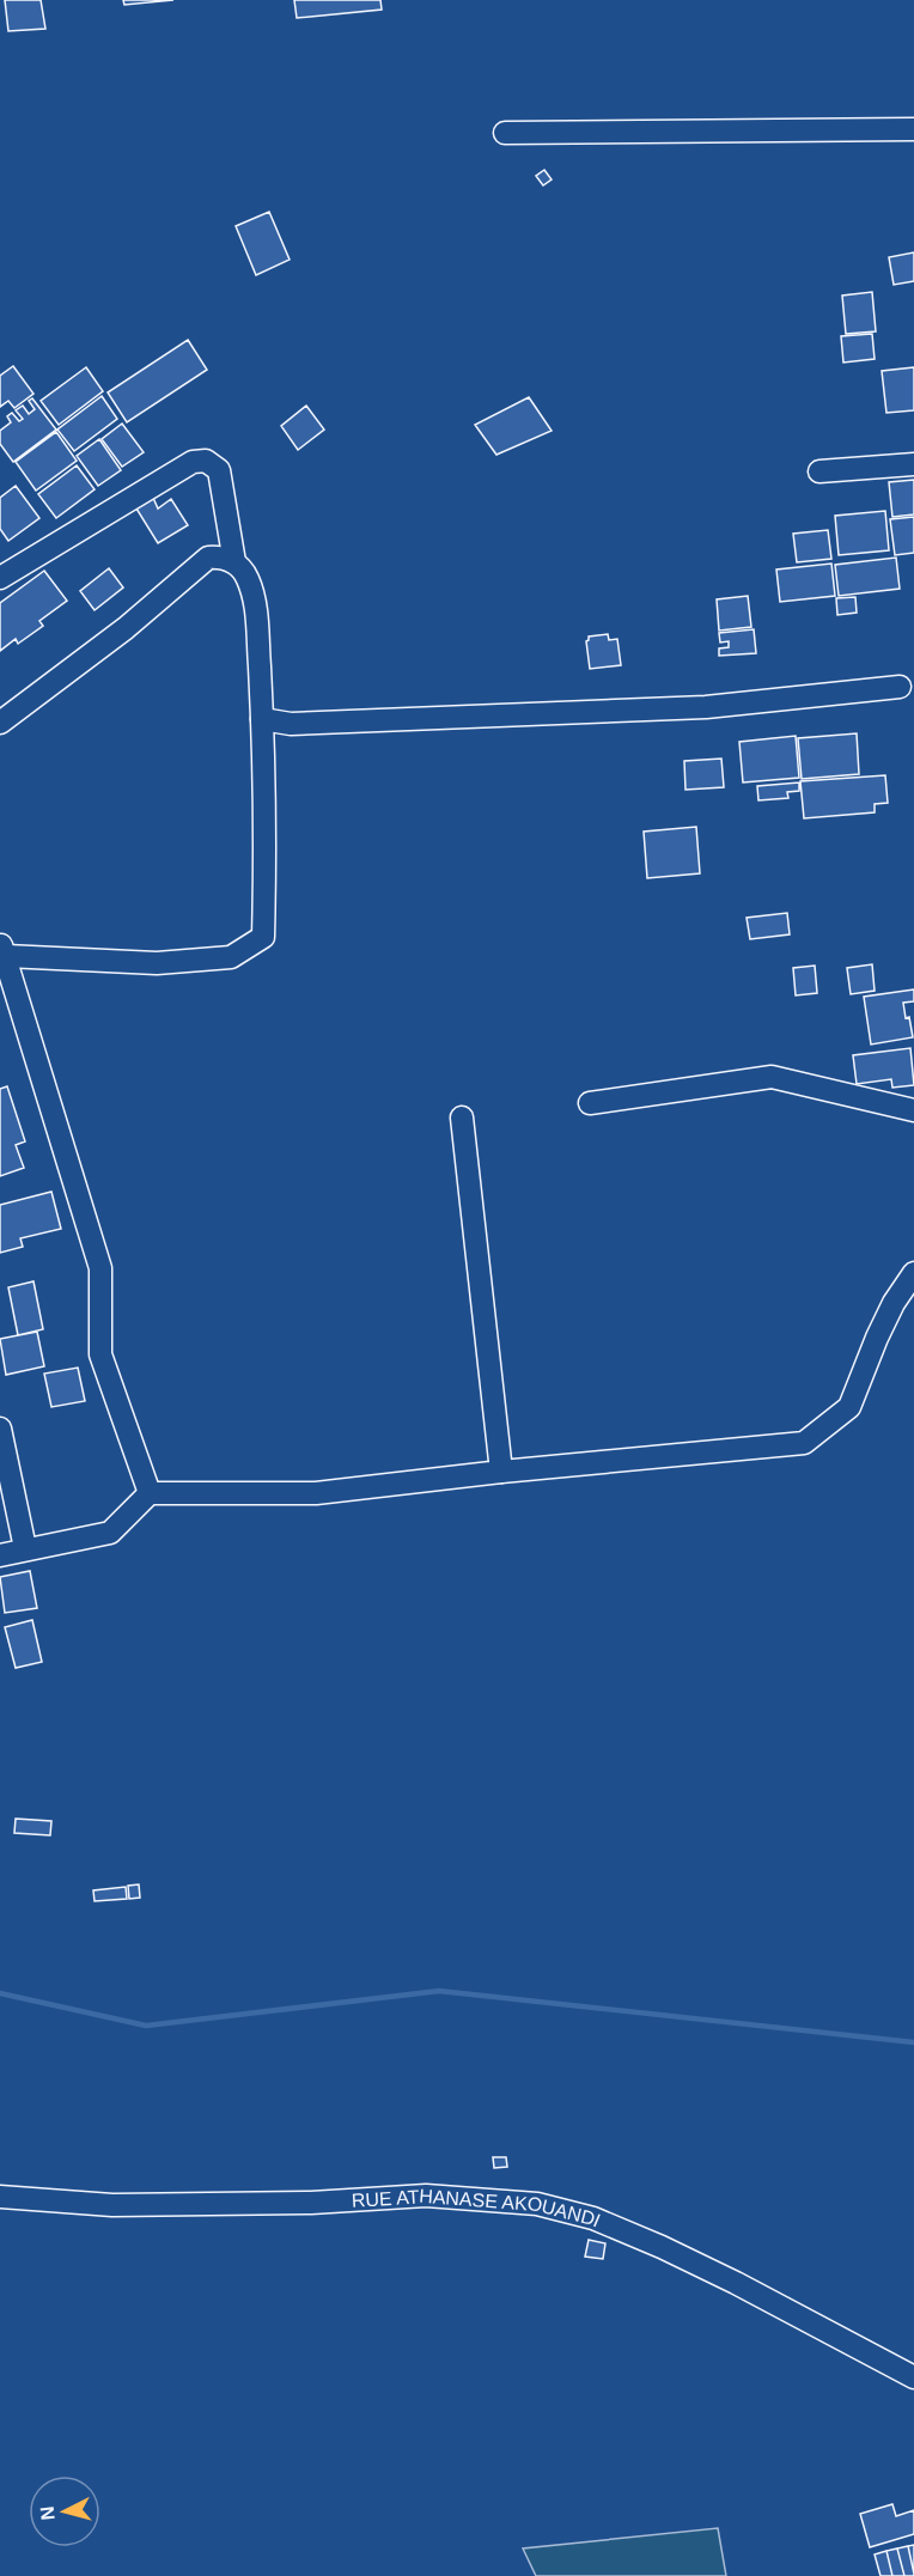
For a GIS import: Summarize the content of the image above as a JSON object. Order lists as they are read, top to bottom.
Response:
{
  "streets": {
    "street": ["RUE ATHANASE AKOUANDI"]
  },
  "north": "left"
}
